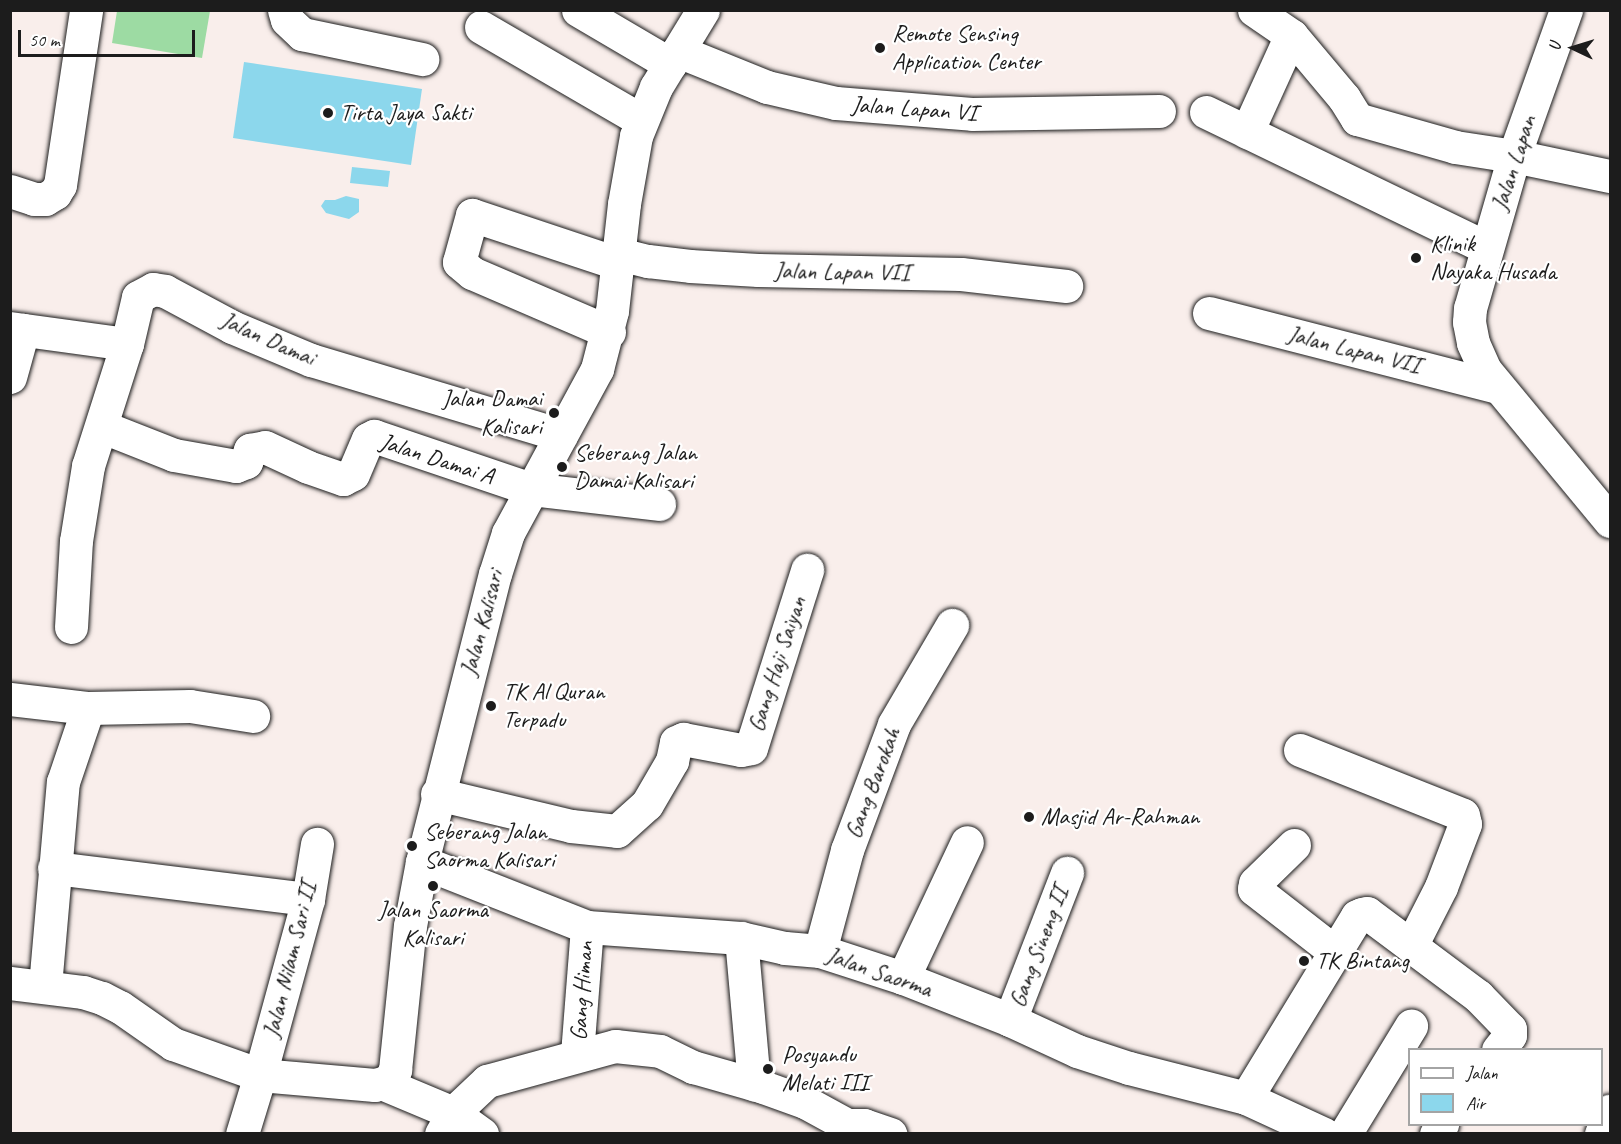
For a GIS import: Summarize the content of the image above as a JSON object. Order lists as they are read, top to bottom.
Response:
{
  "streets": {
    "street": [
      "Jalan Lapan VI",
      "Jalan Lapan",
      "Jalan Lapan VII",
      "Jalan Damai",
      "Jalan Damai A",
      "Jalan Kalisari",
      "Gang Haji Saiyan",
      "Gang Barokah",
      "Gang Sineng II",
      "Jalan Nilam Sari II",
      "Jalan Saorma",
      "Gang Himan"
    ]
  },
  "crossings": [
    ["Jalan Lapan VI", "Jalan Kalisari"],
    ["Jalan Lapan", "Jalan Lapan VII"],
    ["Jalan Lapan VII", "Jalan Kalisari"],
    ["Jalan Damai", "Jalan Damai A"],
    ["Jalan Damai", "Jalan Kalisari"],
    ["Jalan Damai A", "Jalan Kalisari"],
    ["Jalan Kalisari", "Gang Haji Saiyan"],
    ["Jalan Kalisari", "Jalan Saorma"],
    ["Gang Barokah", "Jalan Saorma"],
    ["Gang Sineng II", "Jalan Saorma"],
    ["Jalan Saorma", "Gang Himan"]
  ],
  "places": [
    "Remote Sensing Application Center",
    "Tirta Jaya Sakti",
    "Klinik Nayaka Husada",
    "Jalan Damai Kalisari",
    "Seberang Jalan Damai Kalisari",
    "TK Al Quran Terpadu",
    "Masjid Ar-Rahman",
    "Seberang Jalan Saorma Kalisari",
    "Jalan Saorma Kalisari",
    "TK Bintang",
    "Posyandu Melati III"
  ],
  "legend": ["Jalan", "Air"],
  "scale_bar": "50 m",
  "north": "left"
}
